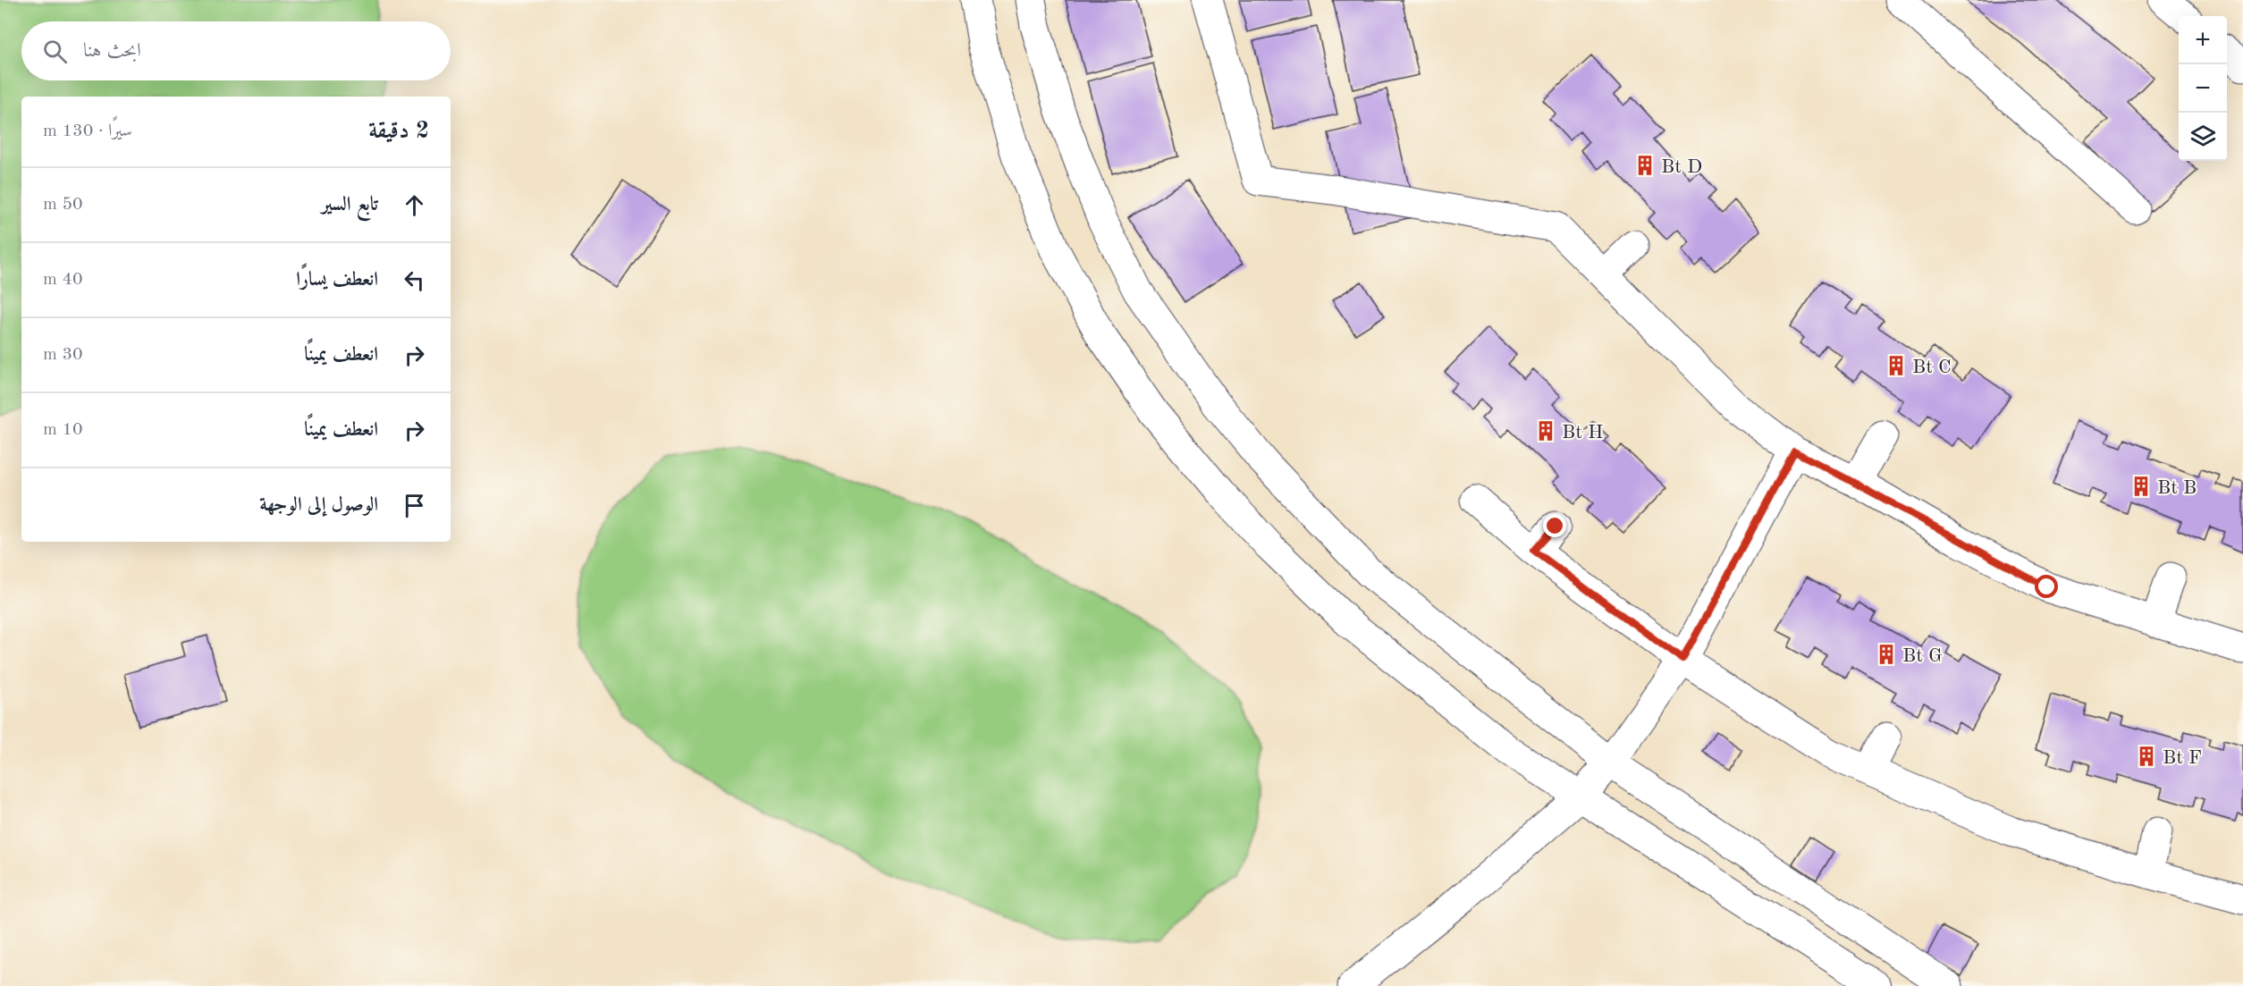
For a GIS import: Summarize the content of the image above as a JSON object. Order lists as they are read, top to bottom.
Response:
{
  "places": {
    "building": [
      "Bt D",
      "Bt C",
      "Bt H",
      "Bt B",
      "Bt G",
      "Bt F"
    ]
  },
  "page": {
    "map_buttons": ["+", "−"],
    "search": "ابحث هنا",
    "heading": ["2 دقيقة", "سيرًا · 130 m"],
    "list": [
      ["تابع السير", "50 m"],
      ["انعطف يسارًا", "40 m"],
      ["انعطف يمينًا", "30 m"],
      ["انعطف يمينًا", "10 m"],
      "الوصول إلى الوجهة"
    ]
  }
}
